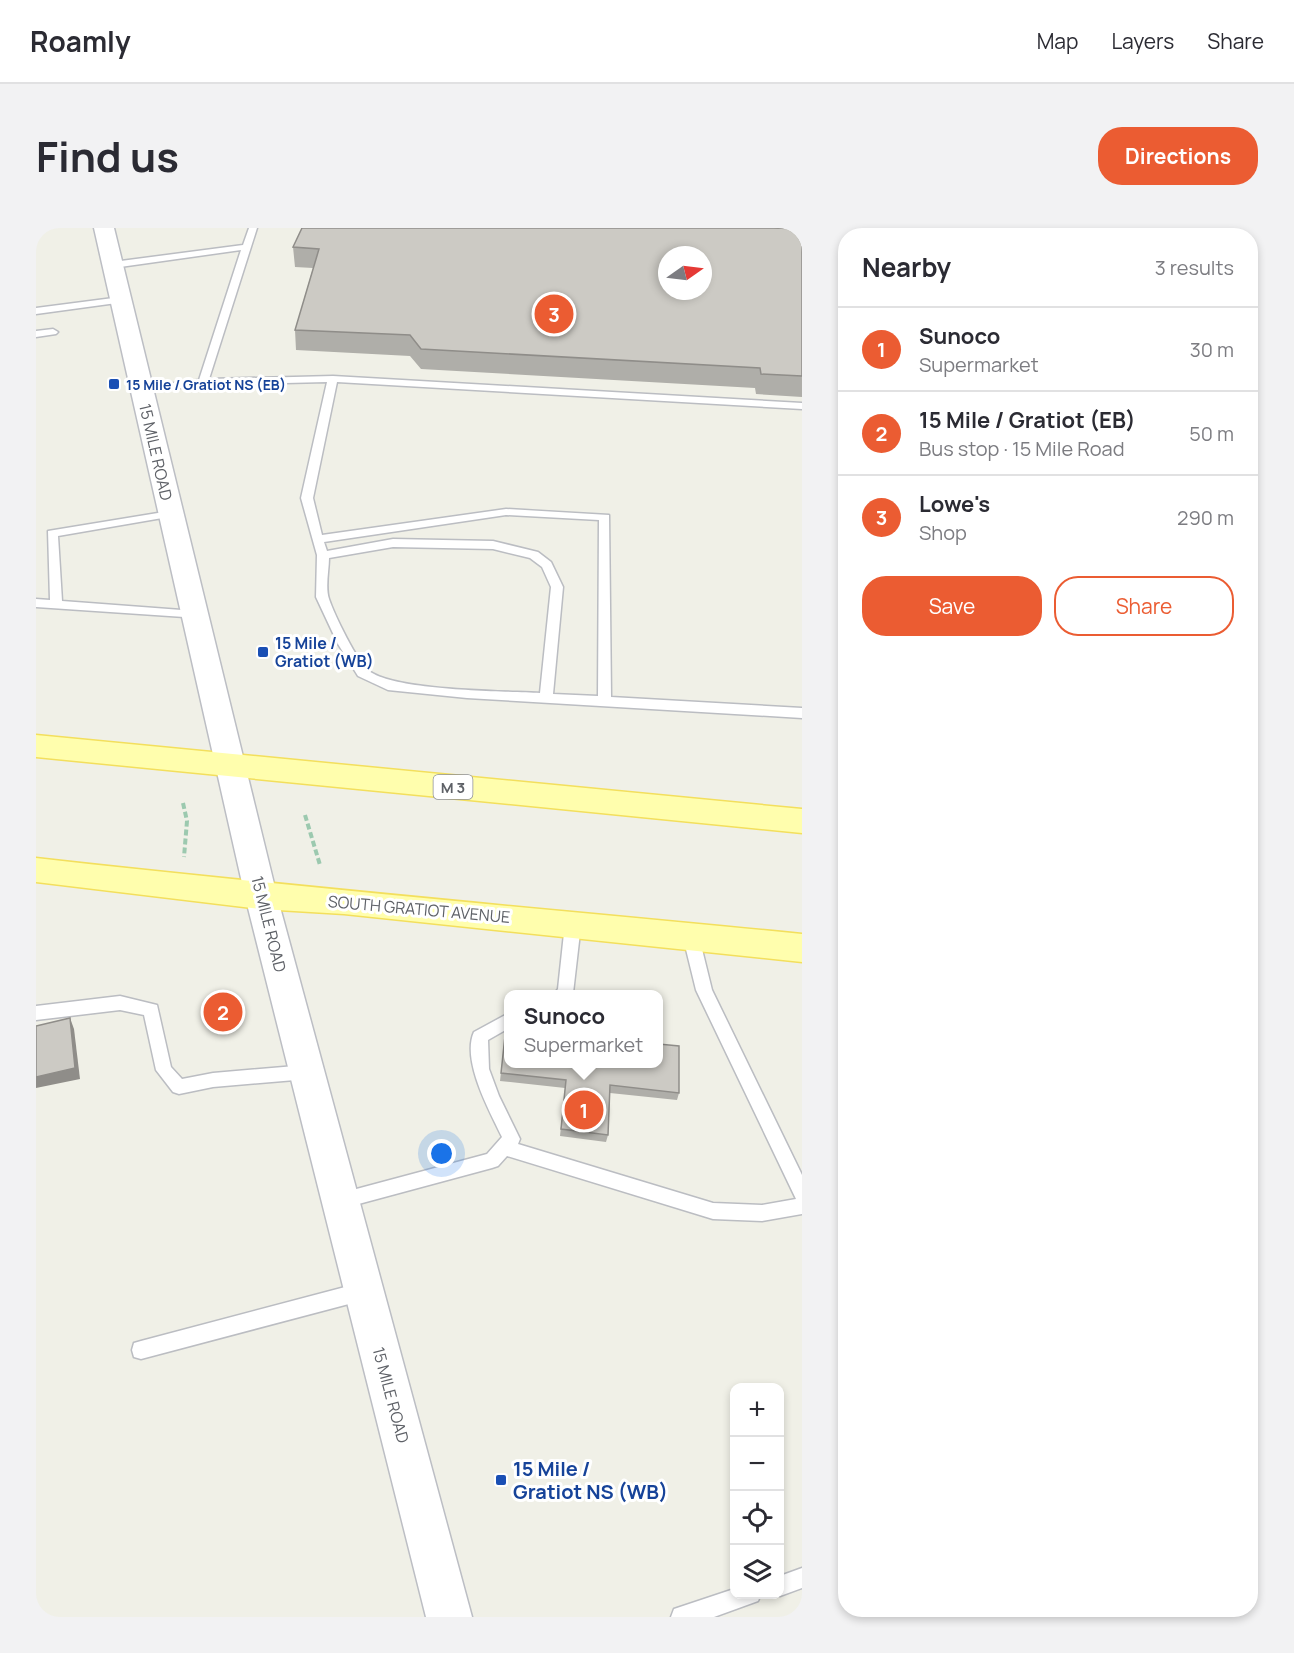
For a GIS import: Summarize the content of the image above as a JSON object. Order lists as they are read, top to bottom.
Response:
{
  "streets": {
    "main road": ["15 MILE ROAD", "M 3", "SOUTH GRATIOT AVENUE"]
  },
  "crossings": [
    ["15 MILE ROAD", "M 3"],
    ["15 MILE ROAD", "SOUTH GRATIOT AVENUE"]
  ],
  "places": {
    "transit": ["15 Mile / Gratiot NS (EB)", "15 Mile / Gratiot (WB)", "15 Mile / Gratiot NS (WB)"]
  },
  "north": "right",
  "page": {
    "header": "Roamly",
    "nav": ["Map", "Layers", "Share"],
    "title": "Find us",
    "buttons": [
      "Directions",
      ["Save", "Share"]
    ],
    "heading": ["Nearby", "3 results"],
    "pins": ["3", "2", "1"],
    "list": [
      {
        "mark": "1",
        "name": "Sunoco",
        "note": "Supermarket",
        "value": "30 m"
      },
      {
        "mark": "2",
        "name": "15 Mile / Gratiot (EB)",
        "note": "Bus stop · 15 Mile Road",
        "value": "50 m"
      },
      {
        "mark": "3",
        "name": "Lowe's",
        "note": "Shop",
        "value": "290 m"
      }
    ],
    "popup": ["Sunoco", "Supermarket"],
    "map_buttons": ["+", "−"]
  }
}
